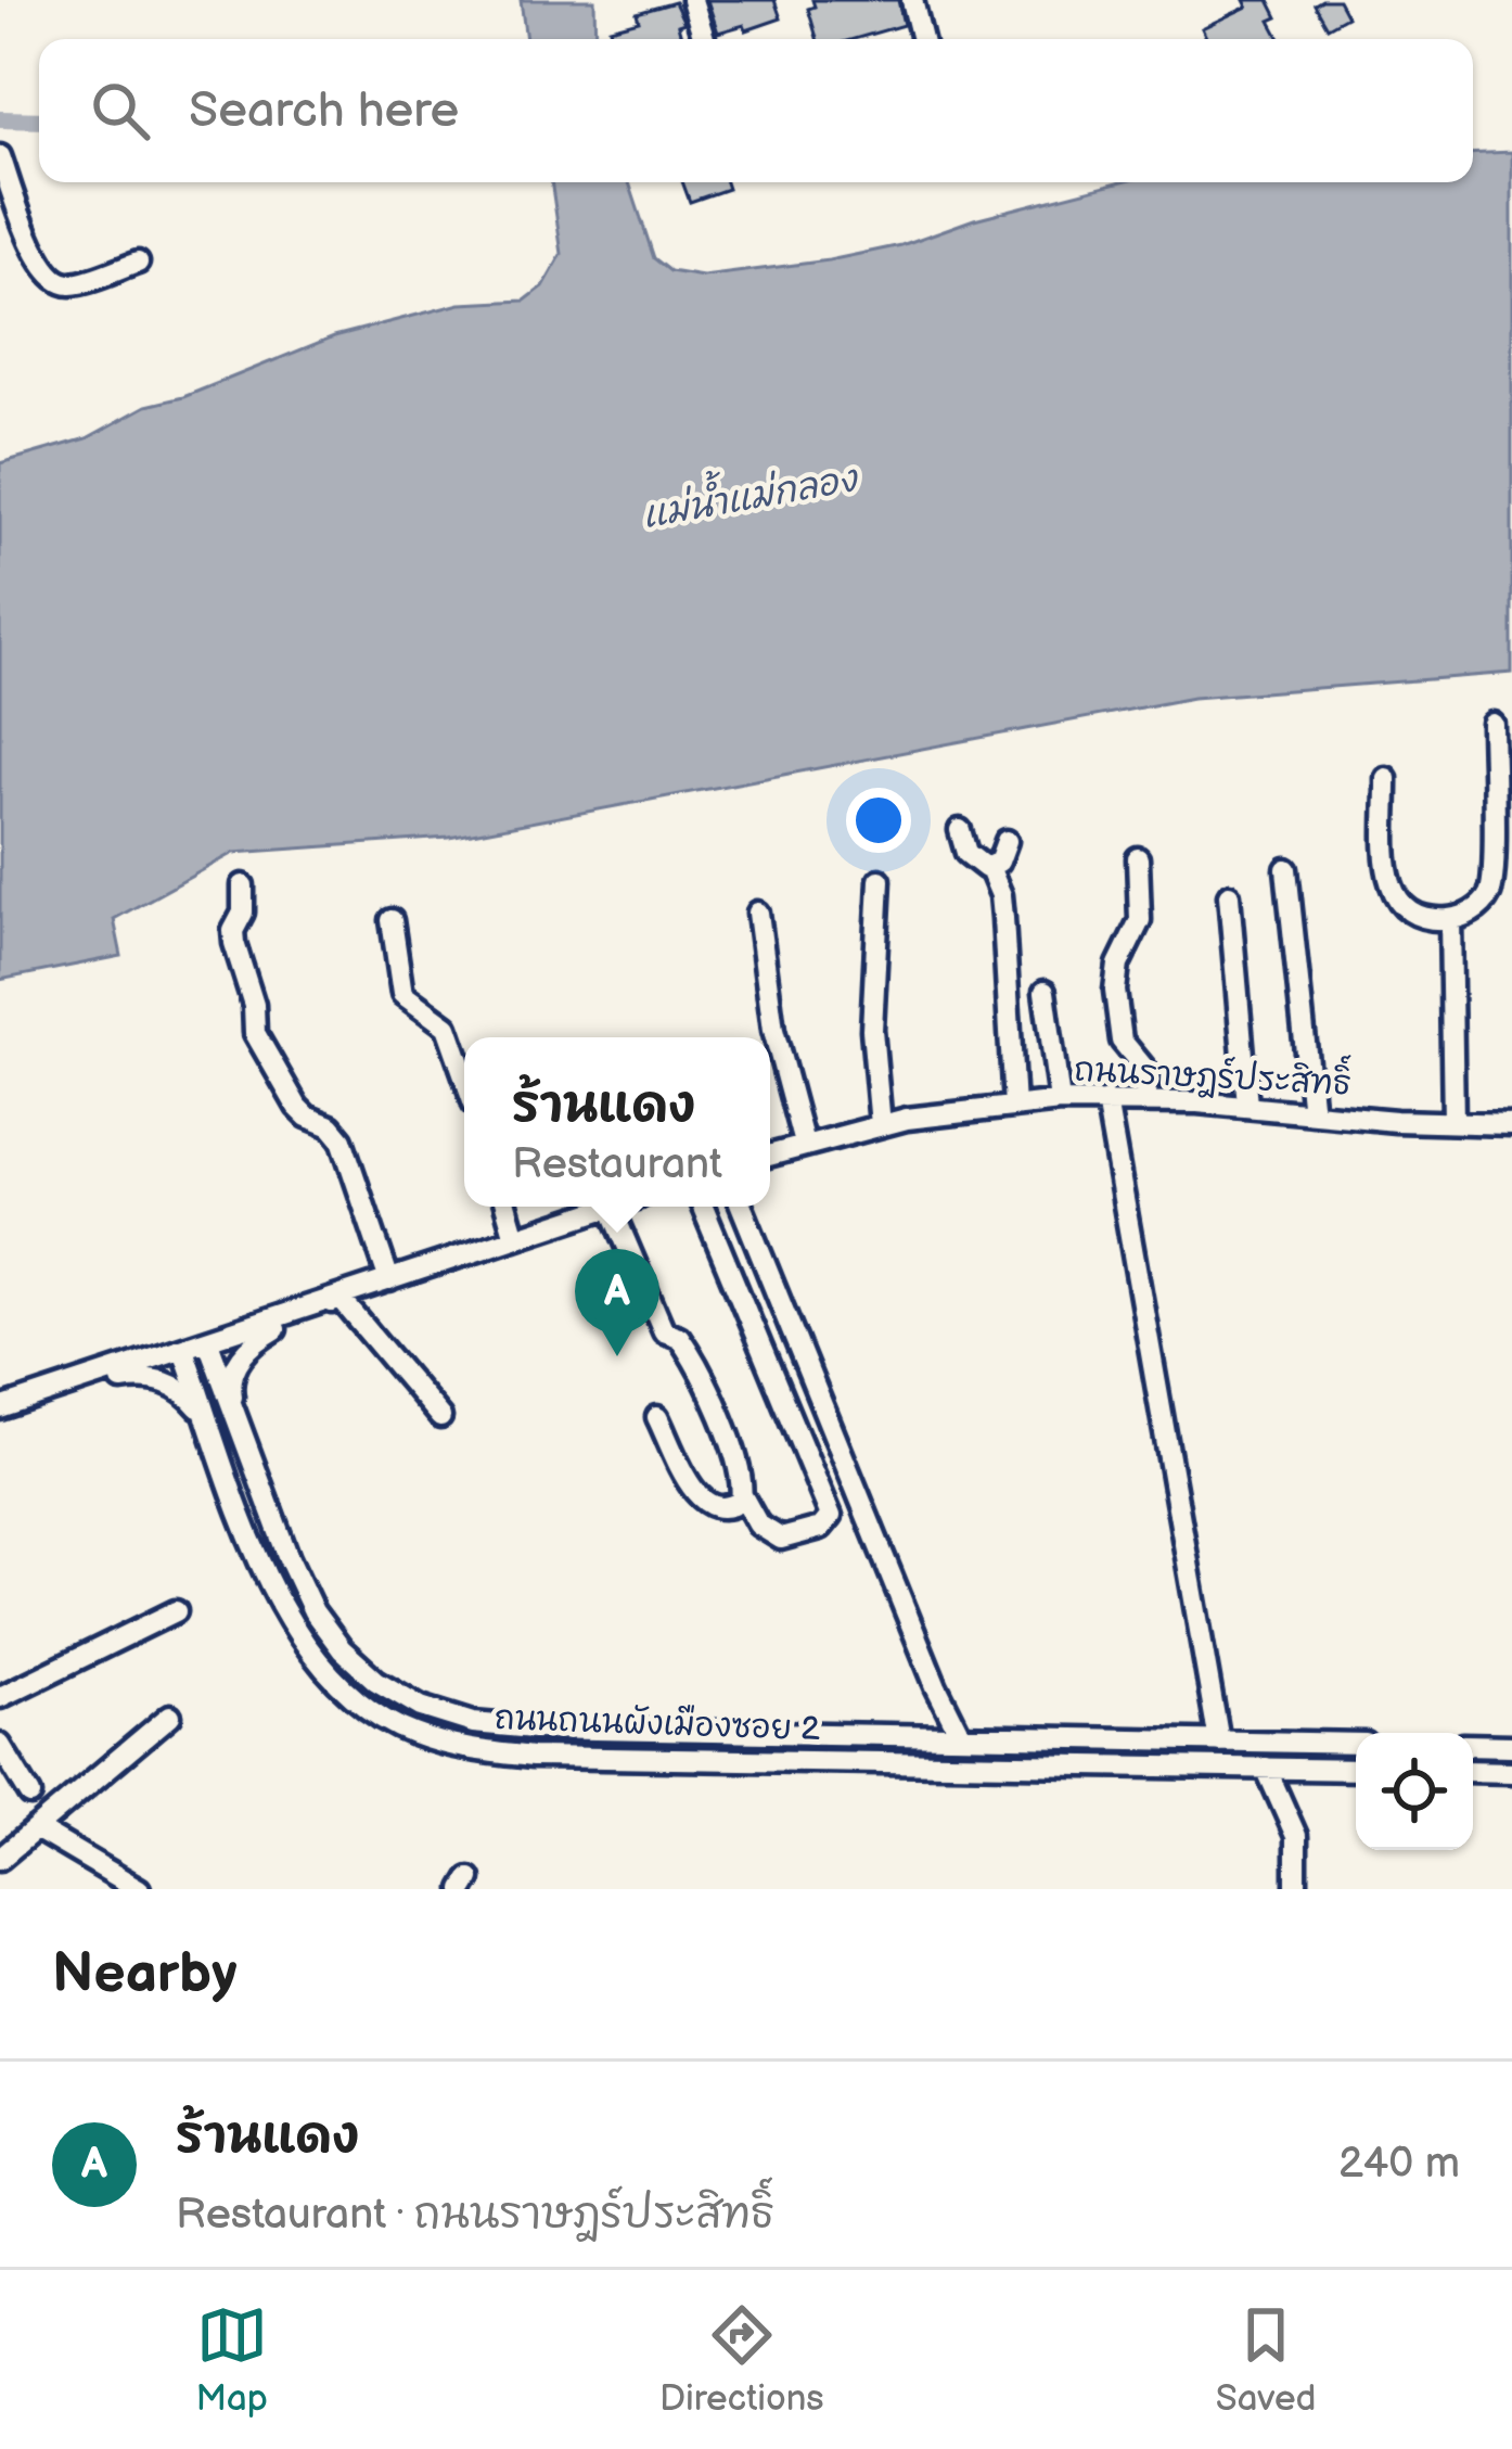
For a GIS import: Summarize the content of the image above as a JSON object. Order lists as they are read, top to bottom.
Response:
{
  "streets": {
    "street": ["ถนนราษฎร์ประสิทธิ์", "ถนนถนนผังเมืองซอย 2"]
  },
  "water": ["แม่น้ำแม่กลอง"],
  "page": {
    "search": "Search here",
    "popup": ["ร้านแดง", "Restaurant"],
    "pins": "A",
    "heading": "Nearby",
    "list": [
      {
        "mark": "A",
        "name": "ร้านแดง",
        "note": "Restaurant · ถนนราษฎร์ประสิทธิ์",
        "value": "240 m"
      }
    ],
    "nav": ["Map", "Directions", "Saved"]
  }
}
